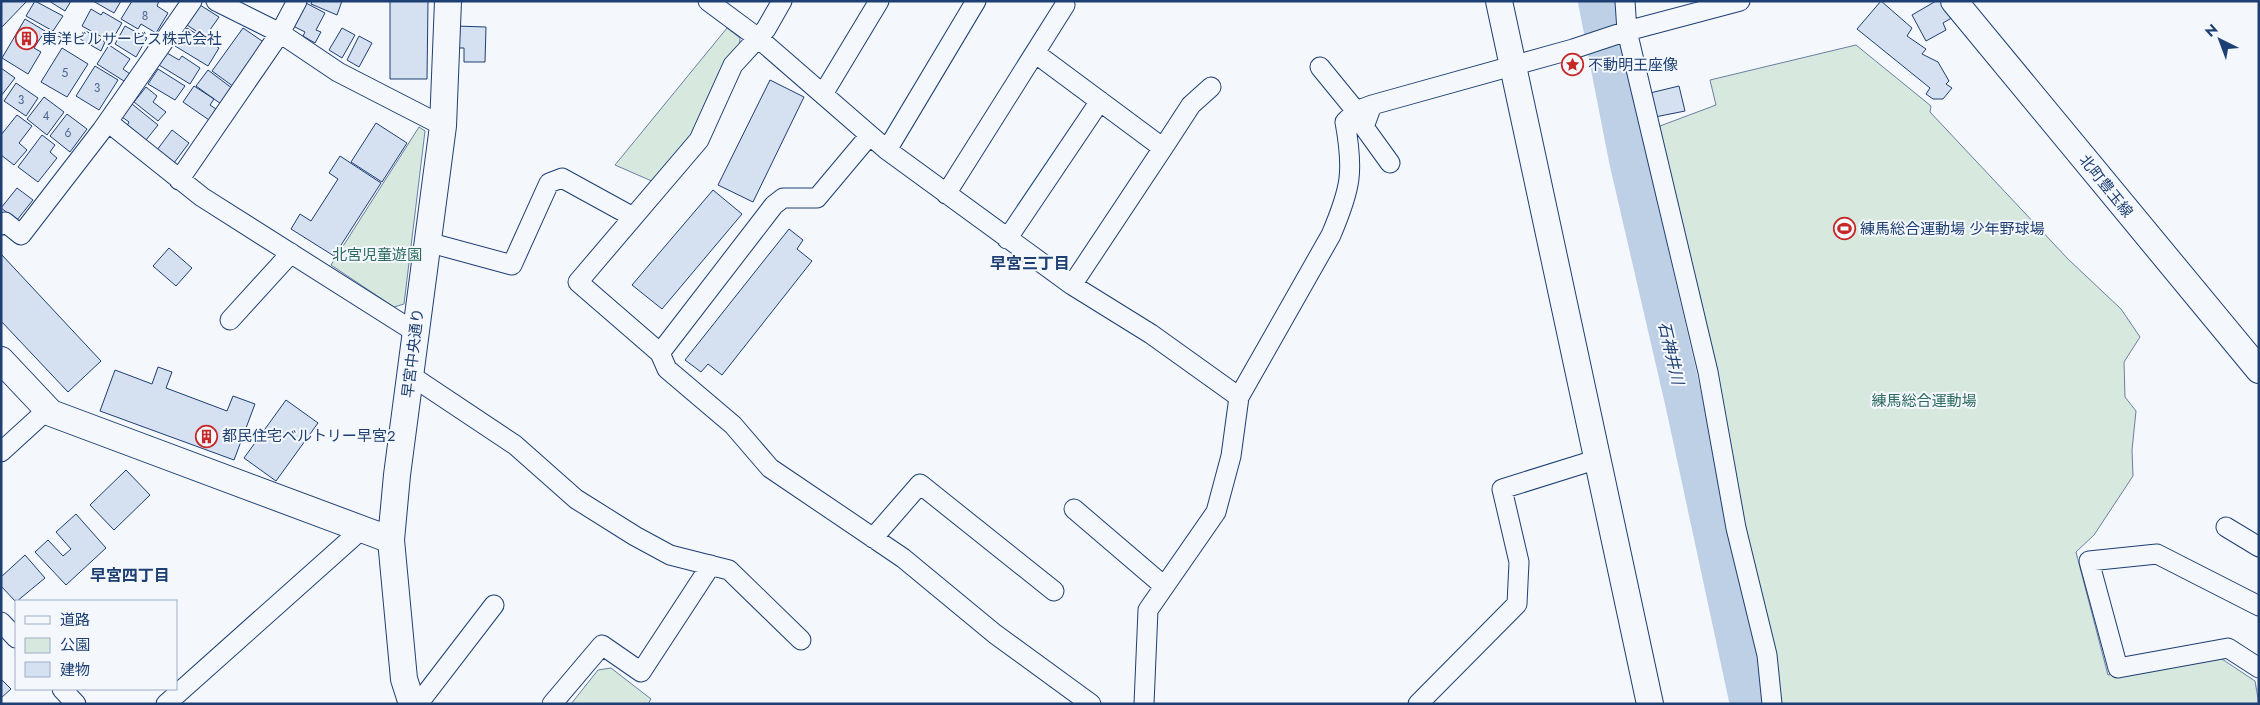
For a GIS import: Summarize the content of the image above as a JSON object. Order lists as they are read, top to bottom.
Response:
{
  "streets": {
    "street": ["北町豊玉線", "早宮中央通り"]
  },
  "districts": ["早宮三丁目", "早宮四丁目"],
  "water": ["石神井川"],
  "parks": ["北宮児童遊園", "練馬総合運動場"],
  "places": {
    "building": ["東洋ビルサービス株式会社", "都民住宅ベルトリー早宮2"],
    "place": ["不動明王座像"],
    "sports": ["練馬総合運動場 少年野球場"]
  },
  "house_numbers": [
    "8",
    "5",
    "3",
    "3",
    "4",
    "6"
  ],
  "legend": ["道路", "公園", "建物"],
  "north": "top left"
}
